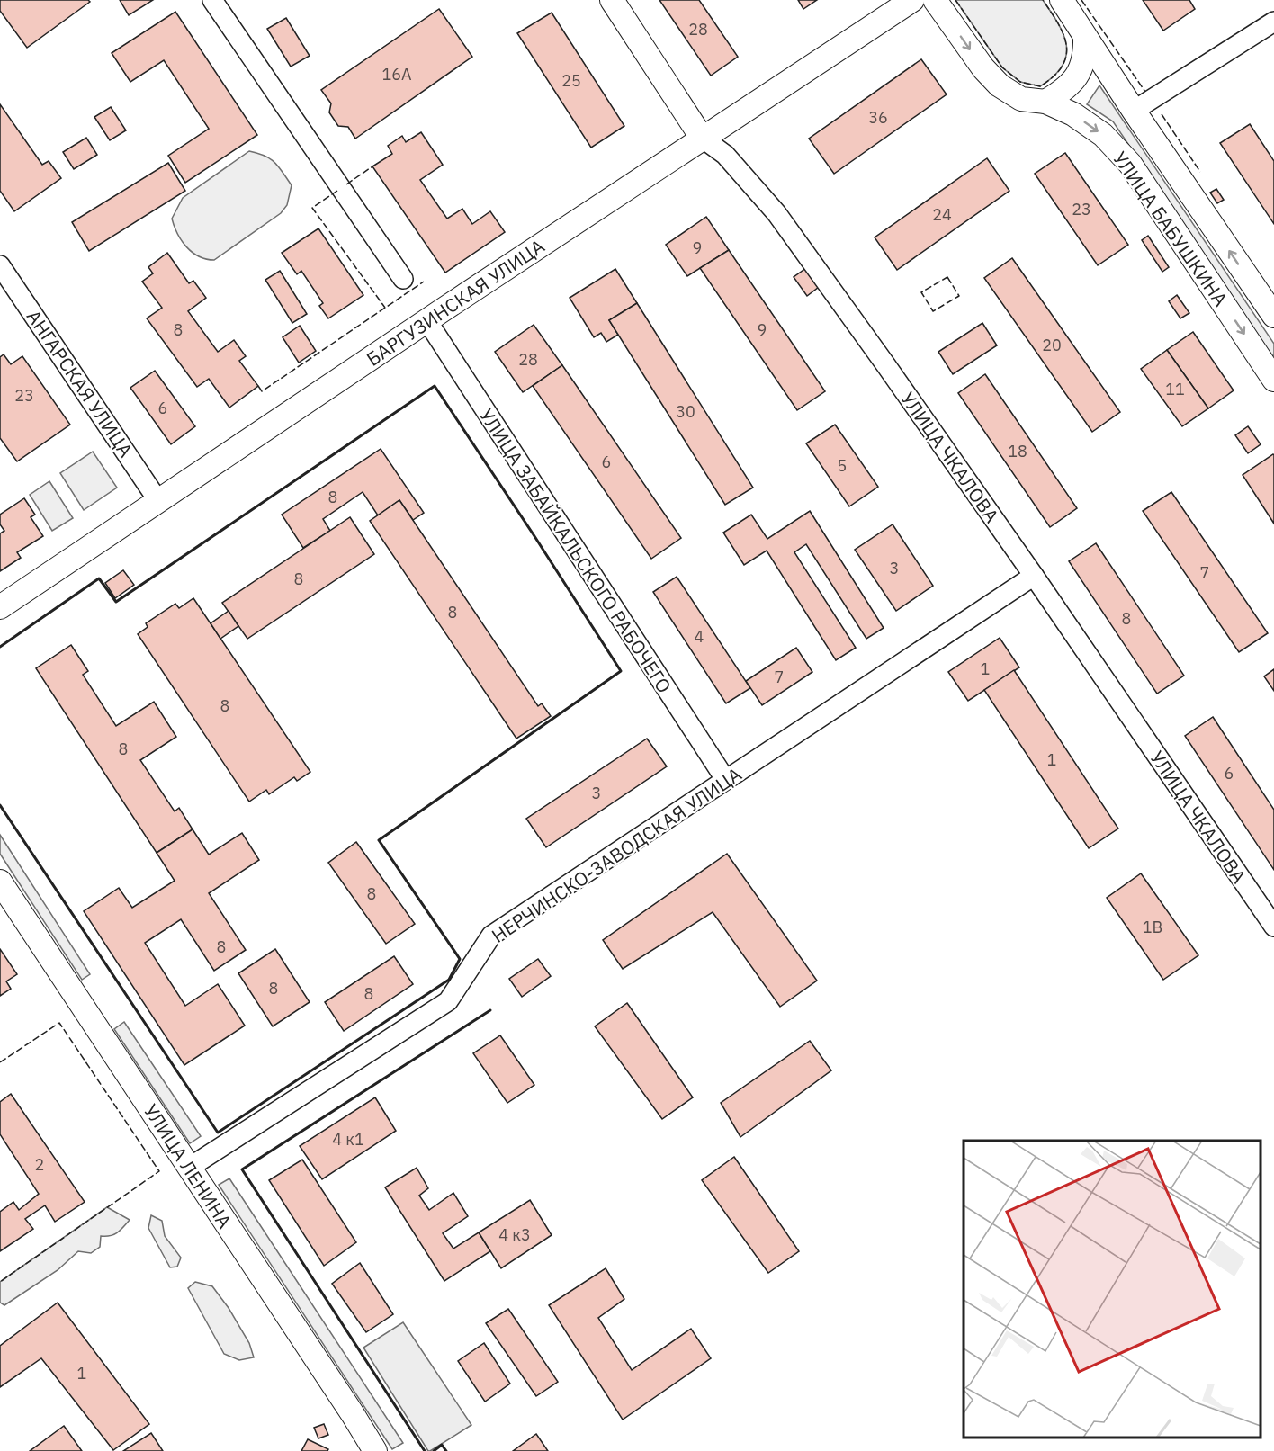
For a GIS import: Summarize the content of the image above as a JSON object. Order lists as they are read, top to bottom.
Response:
{
  "streets": {
    "main road": [
      "УЛИЦА БАБУШКИНА",
      "БАРГУЗИНСКАЯ УЛИЦА",
      "УЛИЦА ЧКАЛОВА",
      "УЛИЦА ЛЕНИНА"
    ],
    "street": ["АНГАРСКАЯ УЛИЦА", "УЛИЦА ЗАБАЙКАЛЬСКОГО РАБОЧЕГО", "НЕРЧИНСКО-ЗАВОДСКАЯ УЛИЦА"]
  },
  "crossings": [
    ["БАРГУЗИНСКАЯ УЛИЦА", "АНГАРСКАЯ УЛИЦА"],
    ["БАРГУЗИНСКАЯ УЛИЦА", "УЛИЦА ЧКАЛОВА"],
    ["БАРГУЗИНСКАЯ УЛИЦА", "УЛИЦА ЗАБАЙКАЛЬСКОГО РАБОЧЕГО"],
    ["УЛИЦА ЧКАЛОВА", "НЕРЧИНСКО-ЗАВОДСКАЯ УЛИЦА"],
    ["УЛИЦА ЗАБАЙКАЛЬСКОГО РАБОЧЕГО", "НЕРЧИНСКО-ЗАВОДСКАЯ УЛИЦА"],
    ["НЕРЧИНСКО-ЗАВОДСКАЯ УЛИЦА", "УЛИЦА ЛЕНИНА"]
  ],
  "house_numbers": [
    "28",
    "16А",
    "25",
    "36",
    "23",
    "24",
    "9",
    "8",
    "9",
    "20",
    "28",
    "11",
    "23",
    "6",
    "30",
    "18",
    "6",
    "5",
    "8",
    "3",
    "7",
    "8",
    "8",
    "8",
    "4",
    "1",
    "7",
    "8",
    "8",
    "1",
    "6",
    "3",
    "8",
    "1В",
    "8",
    "8",
    "8",
    "4 к1",
    "2",
    "4 к3",
    "1"
  ]
}
